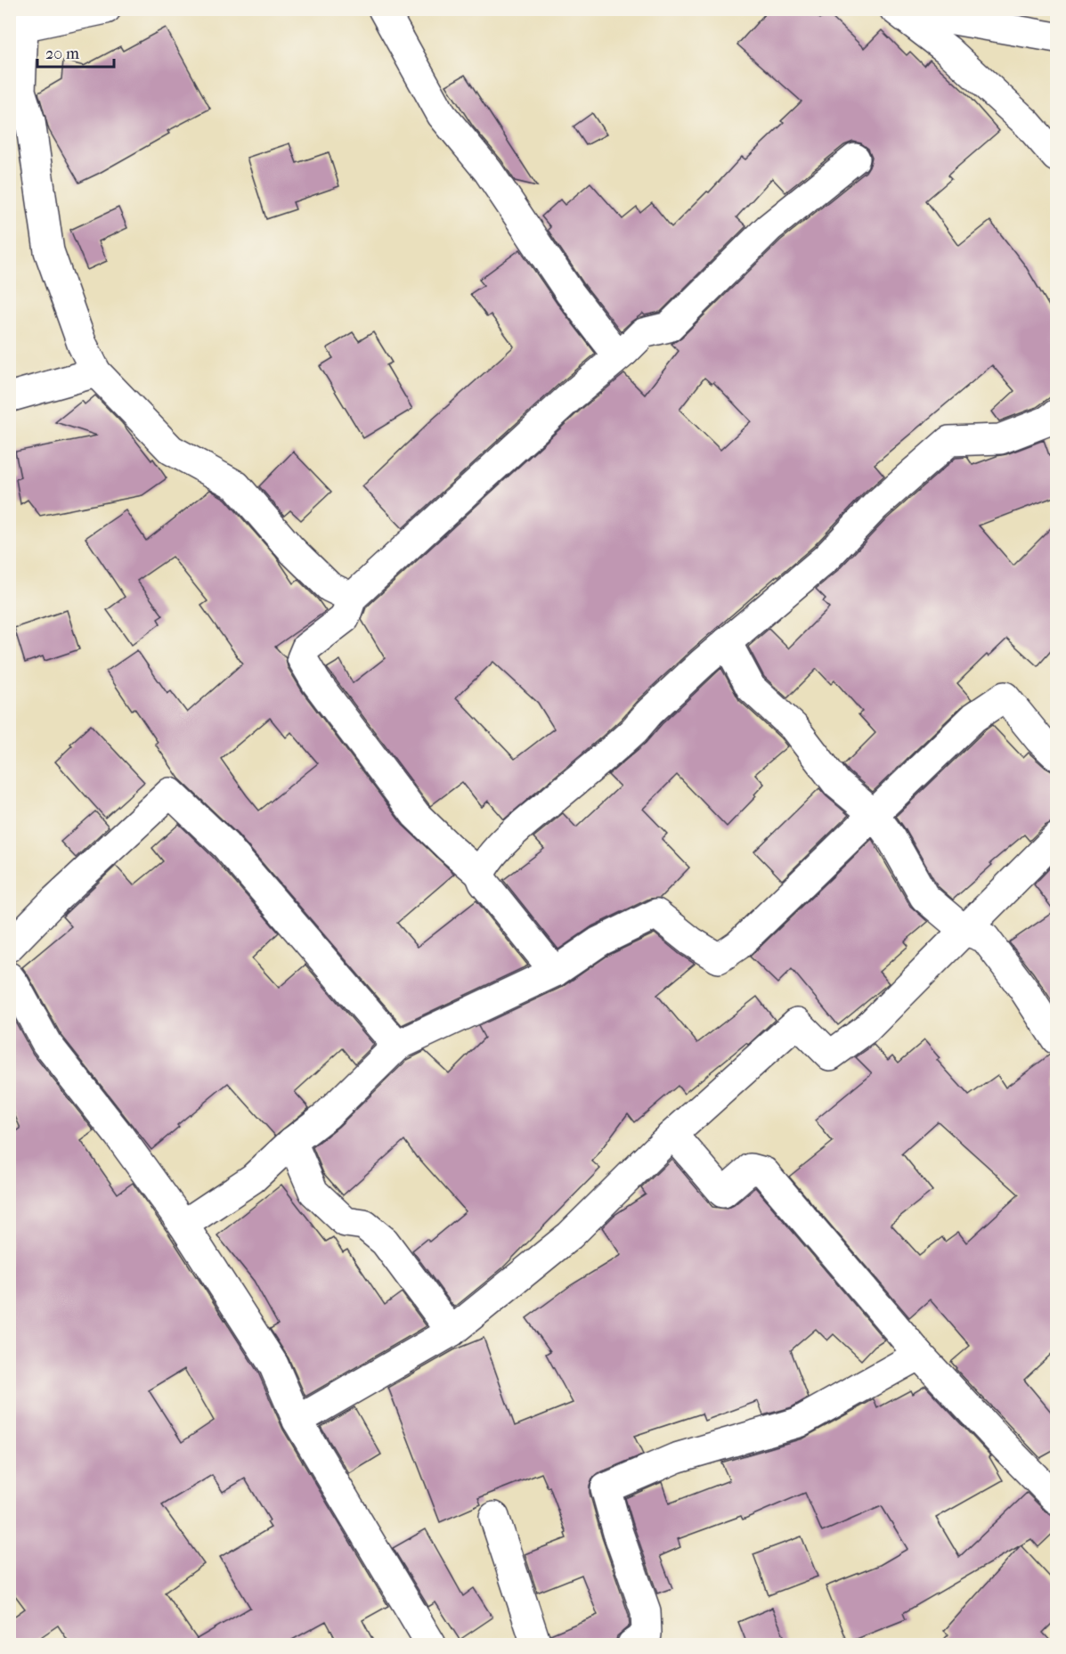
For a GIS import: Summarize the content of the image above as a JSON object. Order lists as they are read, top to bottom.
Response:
{
  "scale_bar": "20 m"
}
